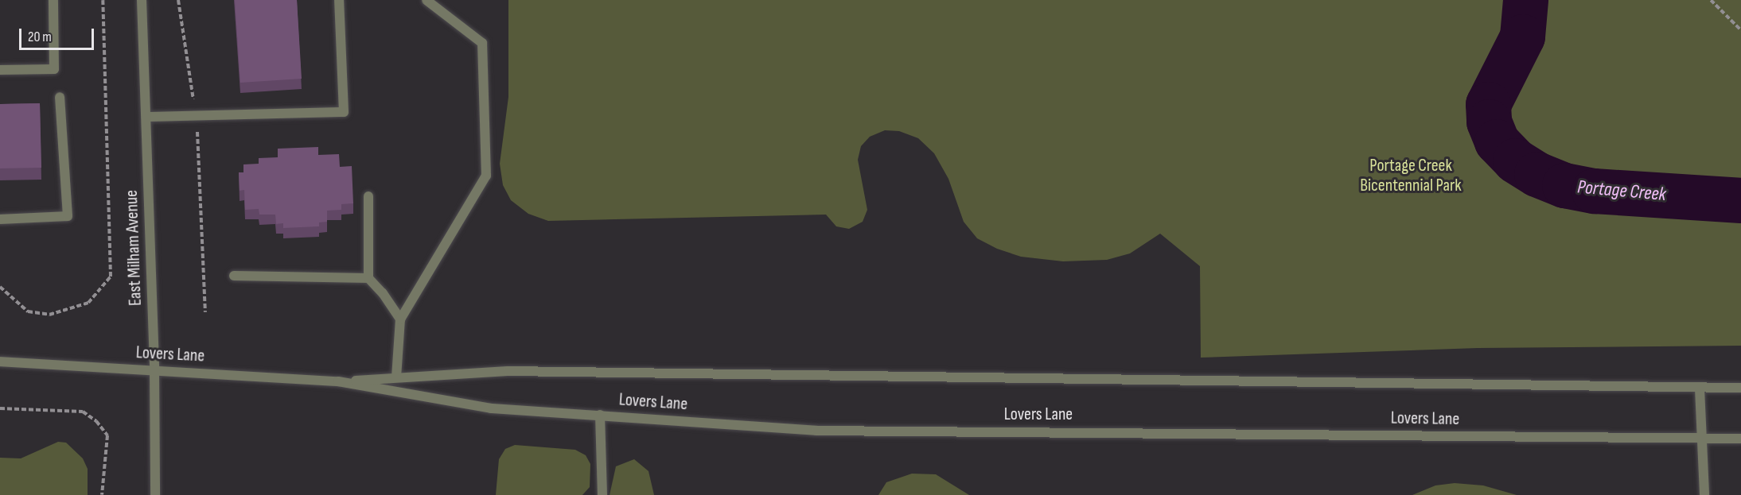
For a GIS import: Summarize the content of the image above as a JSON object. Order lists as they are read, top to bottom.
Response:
{
  "streets": {
    "street": ["East Milham Avenue", "Lovers Lane"]
  },
  "crossings": [
    ["East Milham Avenue", "Lovers Lane"]
  ],
  "water": ["Portage Creek"],
  "parks": ["Portage Creek Bicentennial Park"],
  "scale_bar": "20 m"
}
